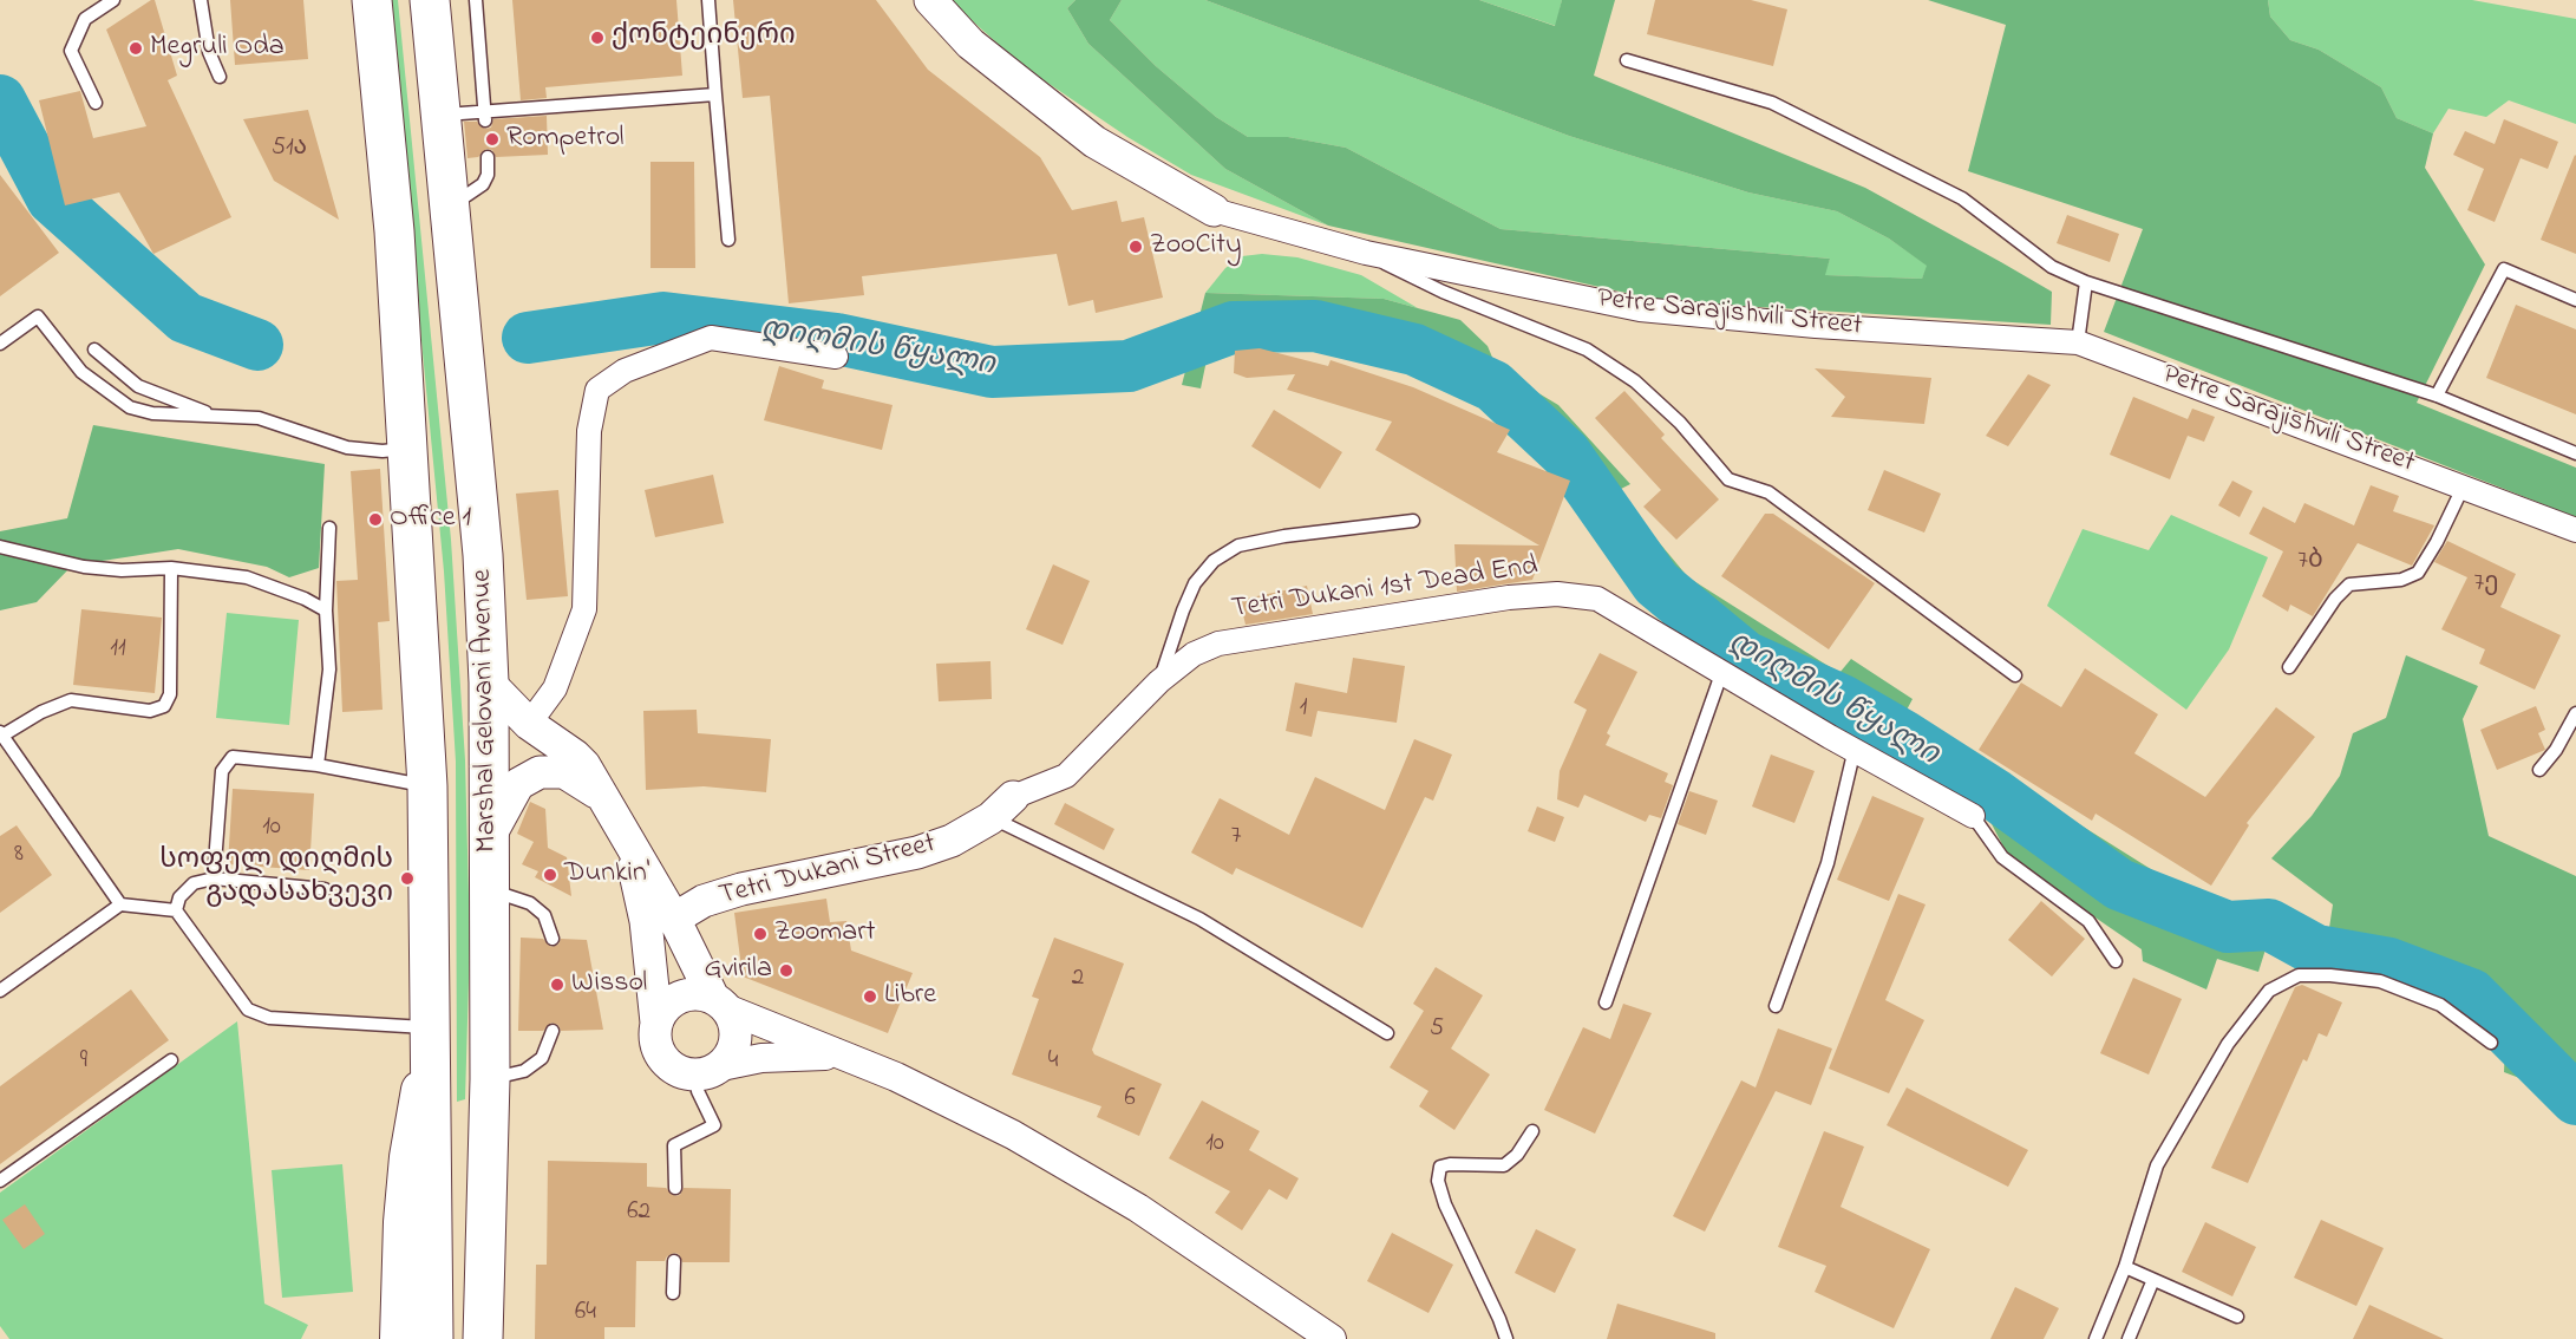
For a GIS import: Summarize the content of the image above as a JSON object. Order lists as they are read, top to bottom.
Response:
{
  "streets": {
    "highway": ["Marshal Gelovani Avenue"],
    "main road": ["Petre Sarajishvili Street", "Tetri Dukani Street"],
    "street": ["Tetri Dukani 1st Dead End"]
  },
  "crossings": [
    ["Tetri Dukani 1st Dead End", "Tetri Dukani Street"]
  ],
  "water": ["დიღმის წყალი"],
  "places": [
    "ქონტეინერი",
    "Megruli Oda",
    "Rompetrol",
    "ZooCity",
    "Office 1",
    "Dunkin'",
    "სოფელ დიღმის გადასახვევი",
    "Zoomart",
    "Gvirila",
    "Wissol",
    "Libre"
  ],
  "house_numbers": [
    "51ა",
    "7ბ",
    "7ე",
    "11",
    "1",
    "10",
    "7",
    "8",
    "2",
    "5",
    "9",
    "4",
    "6",
    "10",
    "62",
    "64"
  ]
}
